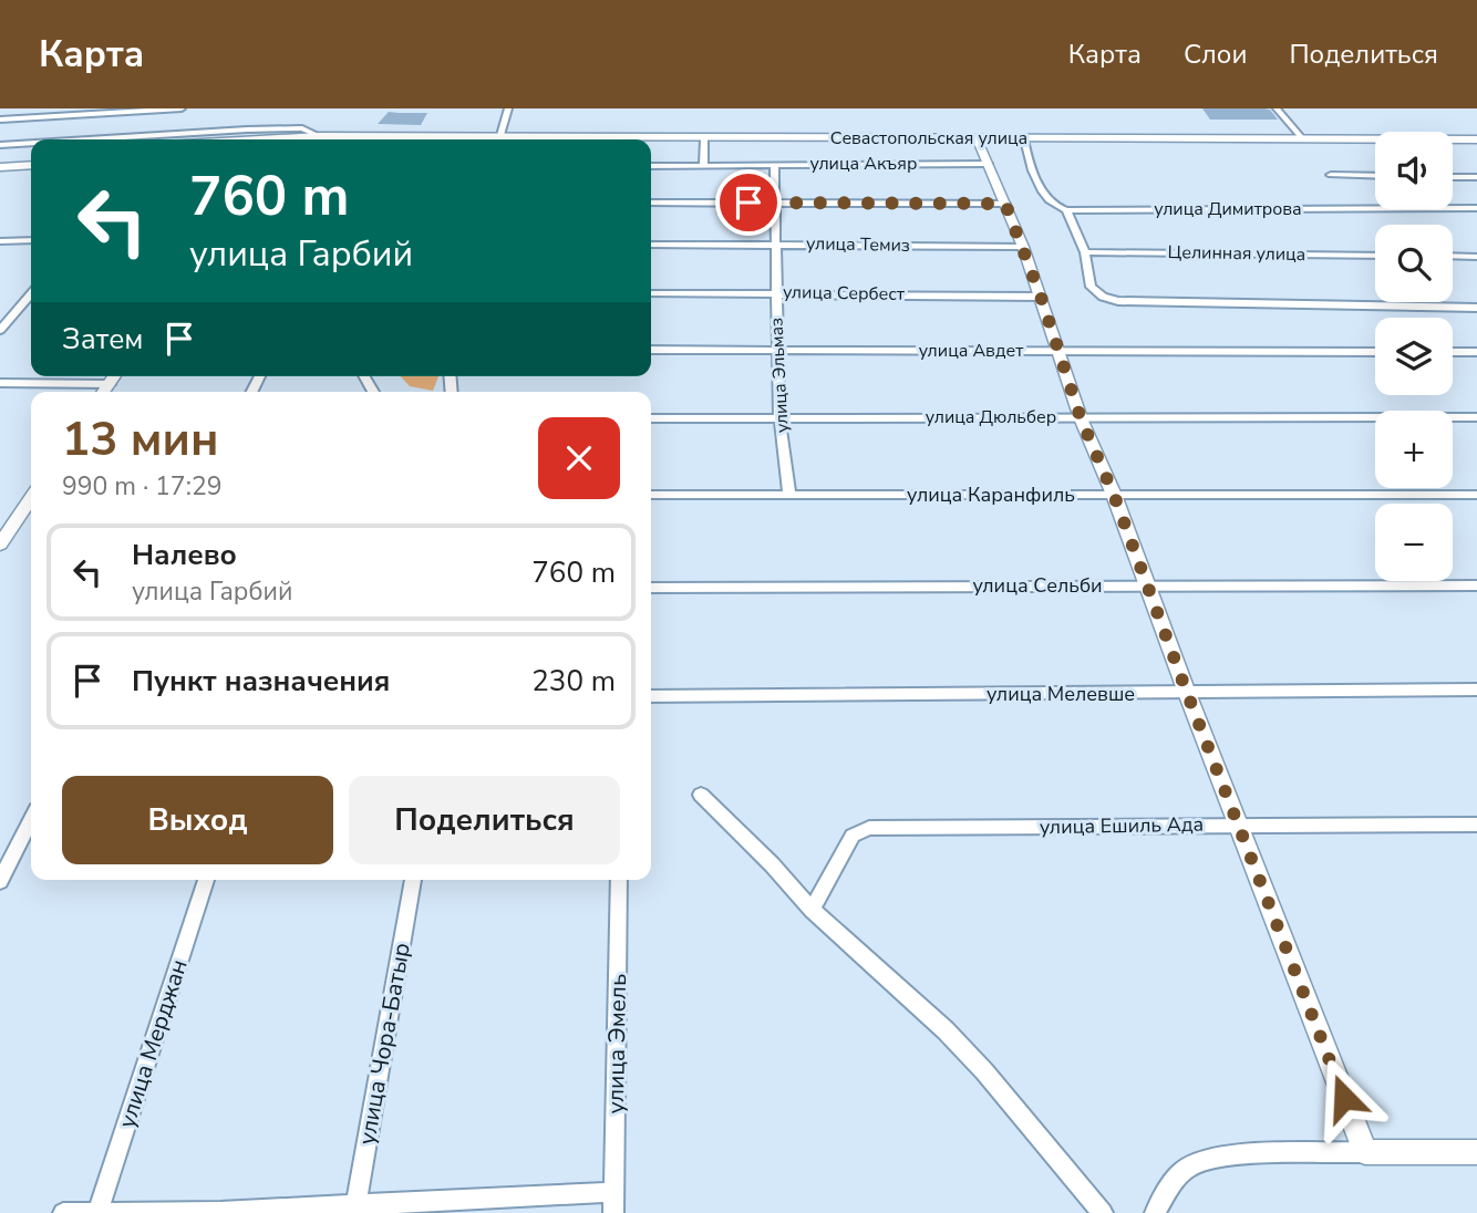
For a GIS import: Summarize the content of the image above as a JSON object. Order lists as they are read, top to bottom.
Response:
{
  "streets": {
    "main road": ["Севастопольская улица"],
    "street": [
      "улица Акъяр",
      "улица Димитрова",
      "улица Темиз",
      "Целинная улица",
      "улица Сербест",
      "улица Авдет",
      "улица Эльмаз",
      "улица Дюльбер",
      "улица Каранфиль",
      "улица Сельби",
      "улица Мелевше",
      "улица Ешиль Ада",
      "улица Мерджан",
      "улица Чора-Батыр",
      "улица Эмель"
    ]
  },
  "crossings": [
    ["улица Акъяр", "улица Эльмаз"],
    ["улица Темиз", "улица Эльмаз"],
    ["улица Сербест", "улица Эльмаз"],
    ["улица Авдет", "улица Эльмаз"],
    ["улица Эльмаз", "улица Дюльбер"],
    ["улица Эльмаз", "улица Каранфиль"]
  ],
  "page": {
    "header": "Карта",
    "nav": ["Карта", "Слои", "Поделиться"],
    "map_buttons": ["+", "−"],
    "turn": ["760 m", "улица Гарбий"],
    "then": "Затем",
    "heading": ["13 мин", "990 m · 17:29"],
    "list": [
      {
        "name": "Налево",
        "note": "улица Гарбий",
        "value": "760 m"
      },
      {
        "name": "Пункт назначения",
        "value": "230 m"
      }
    ],
    "buttons": ["Выход", "Поделиться"]
  }
}
